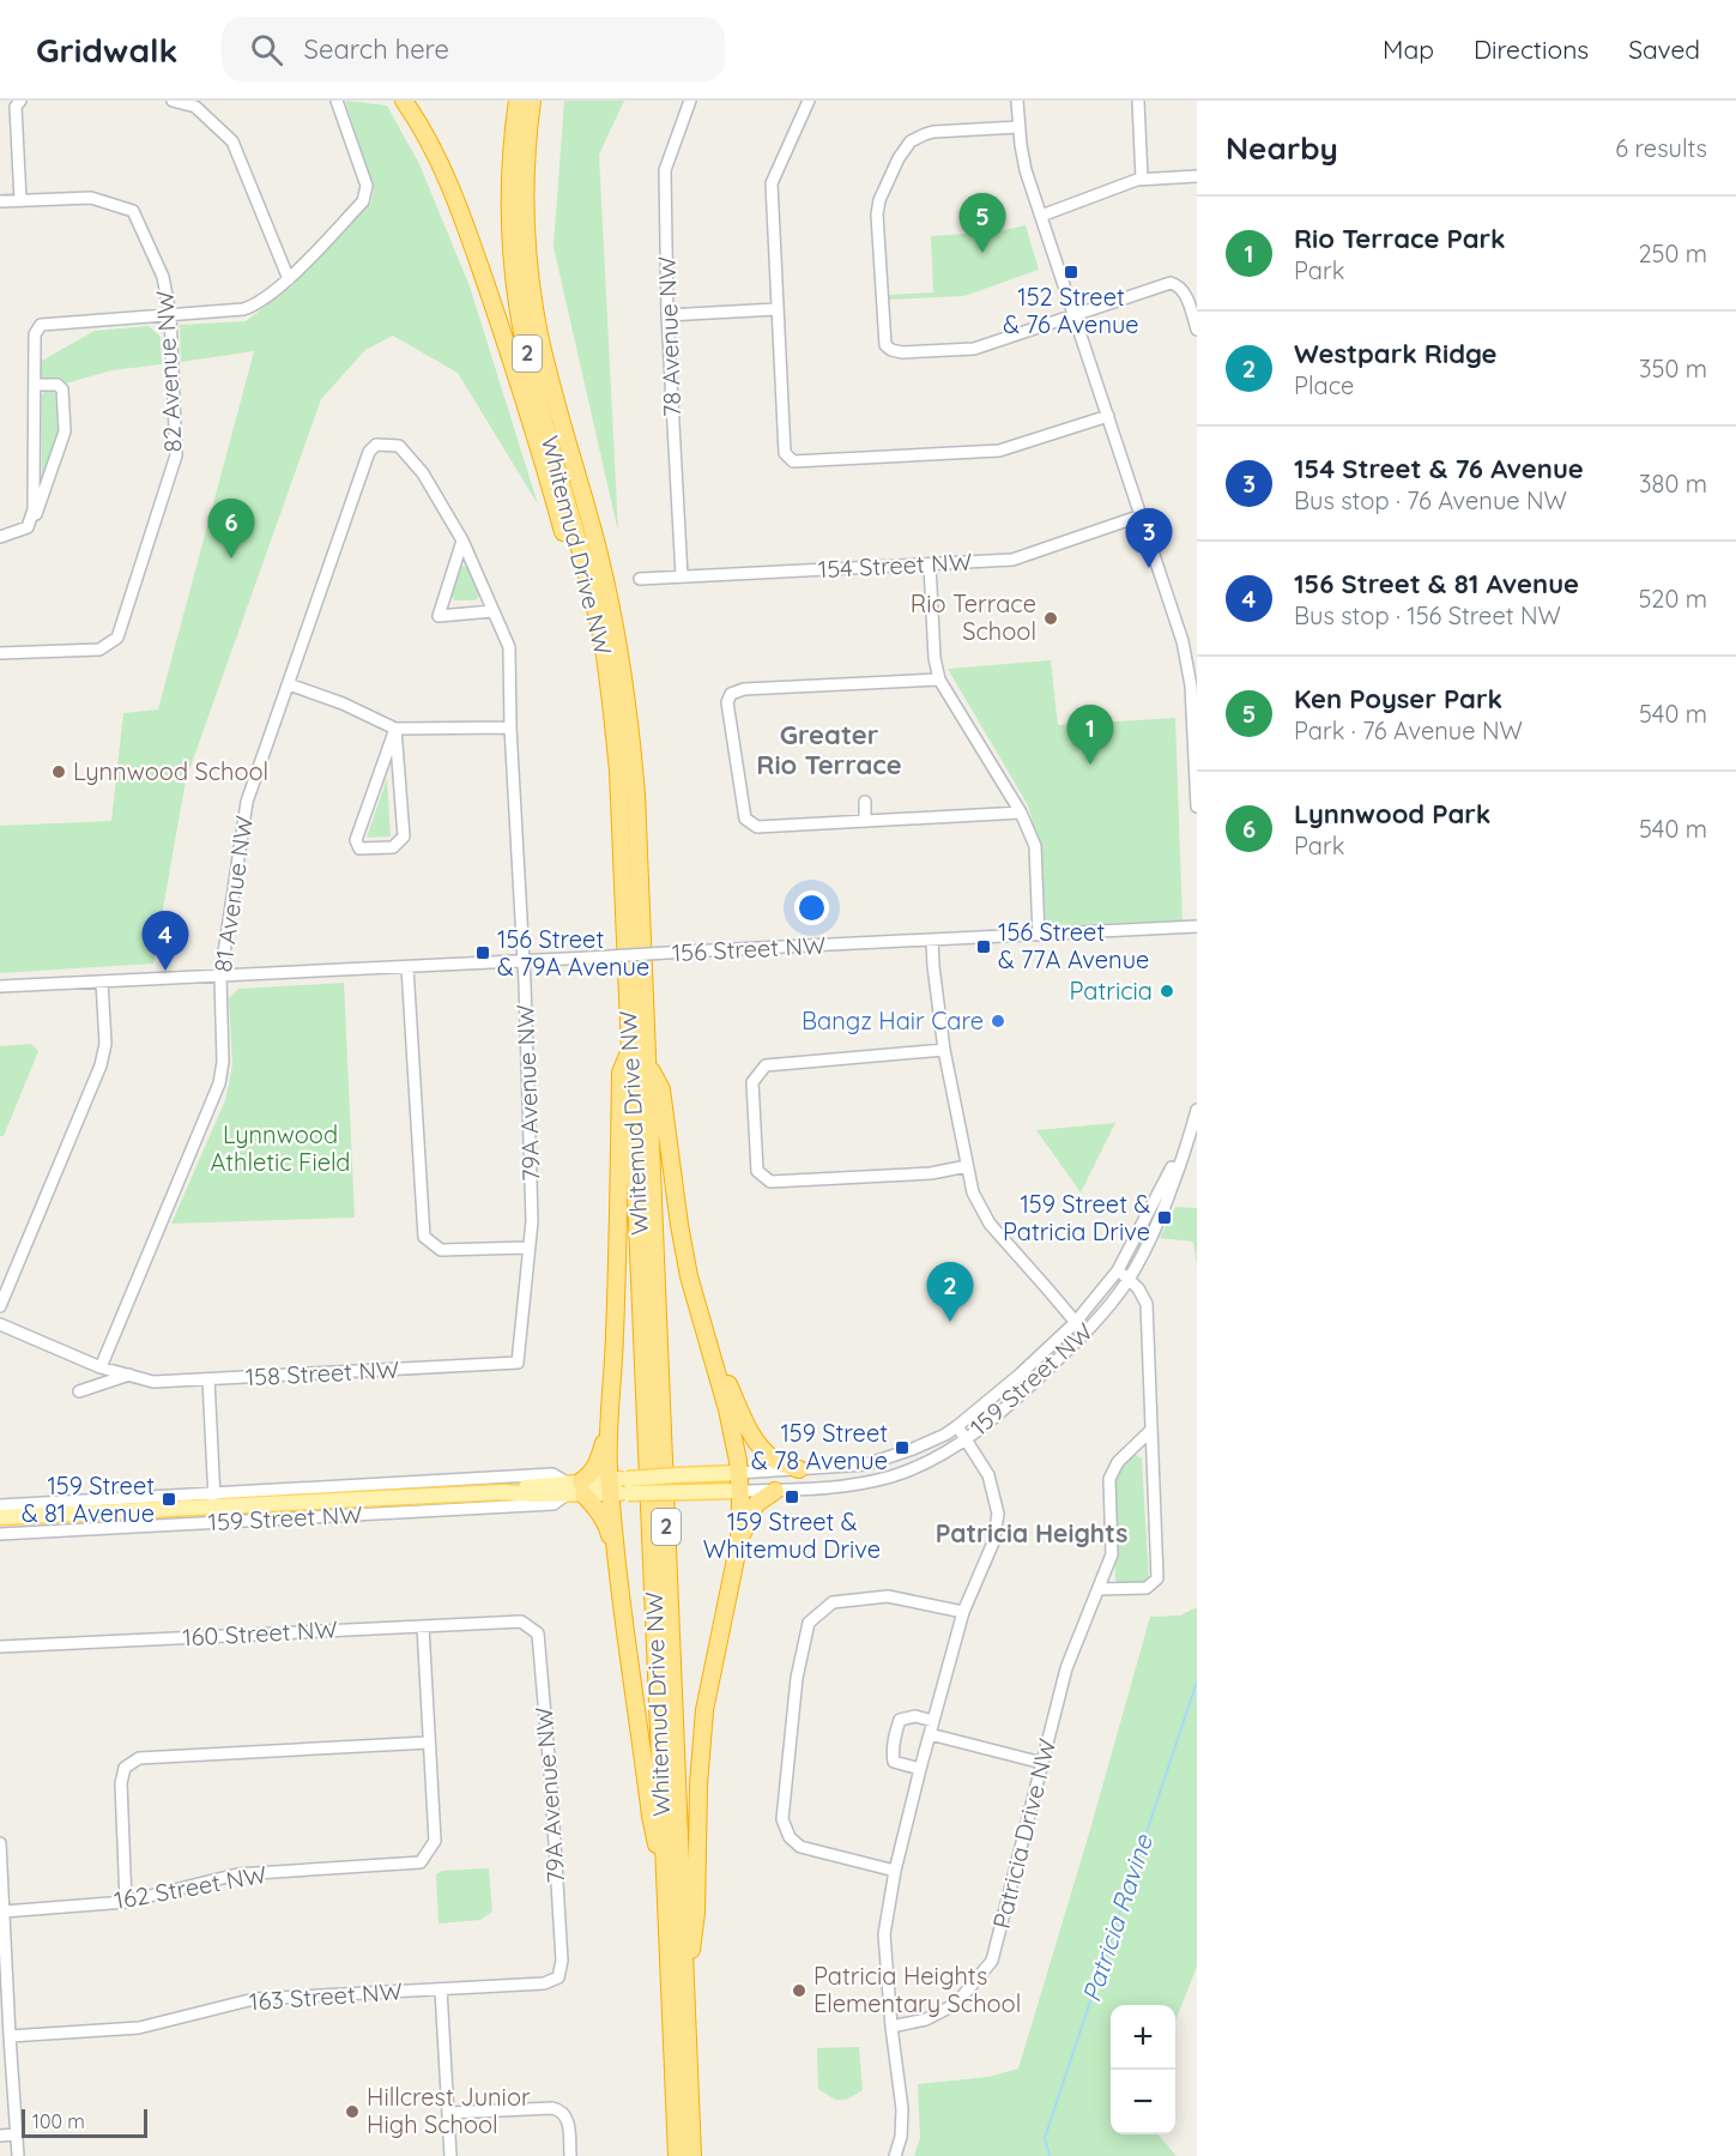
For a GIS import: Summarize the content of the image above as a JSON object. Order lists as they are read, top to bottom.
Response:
{
  "streets": {
    "highway": ["2", "Whitemud Drive NW"],
    "main road": ["159 Street NW"],
    "street": [
      "78 Avenue NW",
      "82 Avenue NW",
      "154 Street NW",
      "81 Avenue NW",
      "156 Street NW",
      "79A Avenue NW",
      "158 Street NW",
      "160 Street NW",
      "Patricia Drive NW",
      "162 Street NW",
      "163 Street NW"
    ]
  },
  "crossings": [
    ["78 Avenue NW", "154 Street NW"],
    ["81 Avenue NW", "156 Street NW"],
    ["81 Avenue NW", "79A Avenue NW"],
    ["81 Avenue NW", "158 Street NW"],
    ["156 Street NW", "79A Avenue NW"],
    ["79A Avenue NW", "158 Street NW"],
    ["79A Avenue NW", "160 Street NW"],
    ["79A Avenue NW", "163 Street NW"]
  ],
  "districts": ["Greater Rio Terrace", "Patricia Heights"],
  "water": ["Patricia Ravine"],
  "parks": ["Lynnwood Athletic Field"],
  "places": {
    "transit": [
      "152 Street & 76 Avenue",
      "156 Street & 77A Avenue",
      "156 Street & 79A Avenue",
      "159 Street & Patricia Drive",
      "159 Street & 78 Avenue",
      "159 Street & Whitemud Drive",
      "159 Street & 81 Avenue"
    ],
    "other": [
      "Rio Terrace School",
      "Lynnwood School",
      "Patricia",
      "Bangz Hair Care",
      "Patricia Heights Elementary School",
      "Hillcrest Junior High School"
    ]
  },
  "scale_bar": "100 m",
  "page": {
    "header": "Gridwalk",
    "search": "Search here",
    "nav": ["Map", "Directions", "Saved"],
    "heading": ["Nearby", "6 results"],
    "pins": [
      "5",
      "6",
      "3",
      "1",
      "4",
      "2"
    ],
    "list": [
      {
        "mark": "1",
        "name": "Rio Terrace Park",
        "note": "Park",
        "value": "250 m"
      },
      {
        "mark": "2",
        "name": "Westpark Ridge",
        "note": "Place",
        "value": "350 m"
      },
      {
        "mark": "3",
        "name": "154 Street & 76 Avenue",
        "note": "Bus stop · 76 Avenue NW",
        "value": "380 m"
      },
      {
        "mark": "4",
        "name": "156 Street & 81 Avenue",
        "note": "Bus stop · 156 Street NW",
        "value": "520 m"
      },
      {
        "mark": "5",
        "name": "Ken Poyser Park",
        "note": "Park · 76 Avenue NW",
        "value": "540 m"
      },
      {
        "mark": "6",
        "name": "Lynnwood Park",
        "note": "Park",
        "value": "540 m"
      }
    ],
    "map_buttons": ["+", "−"],
    "scale": "100 m"
  }
}
